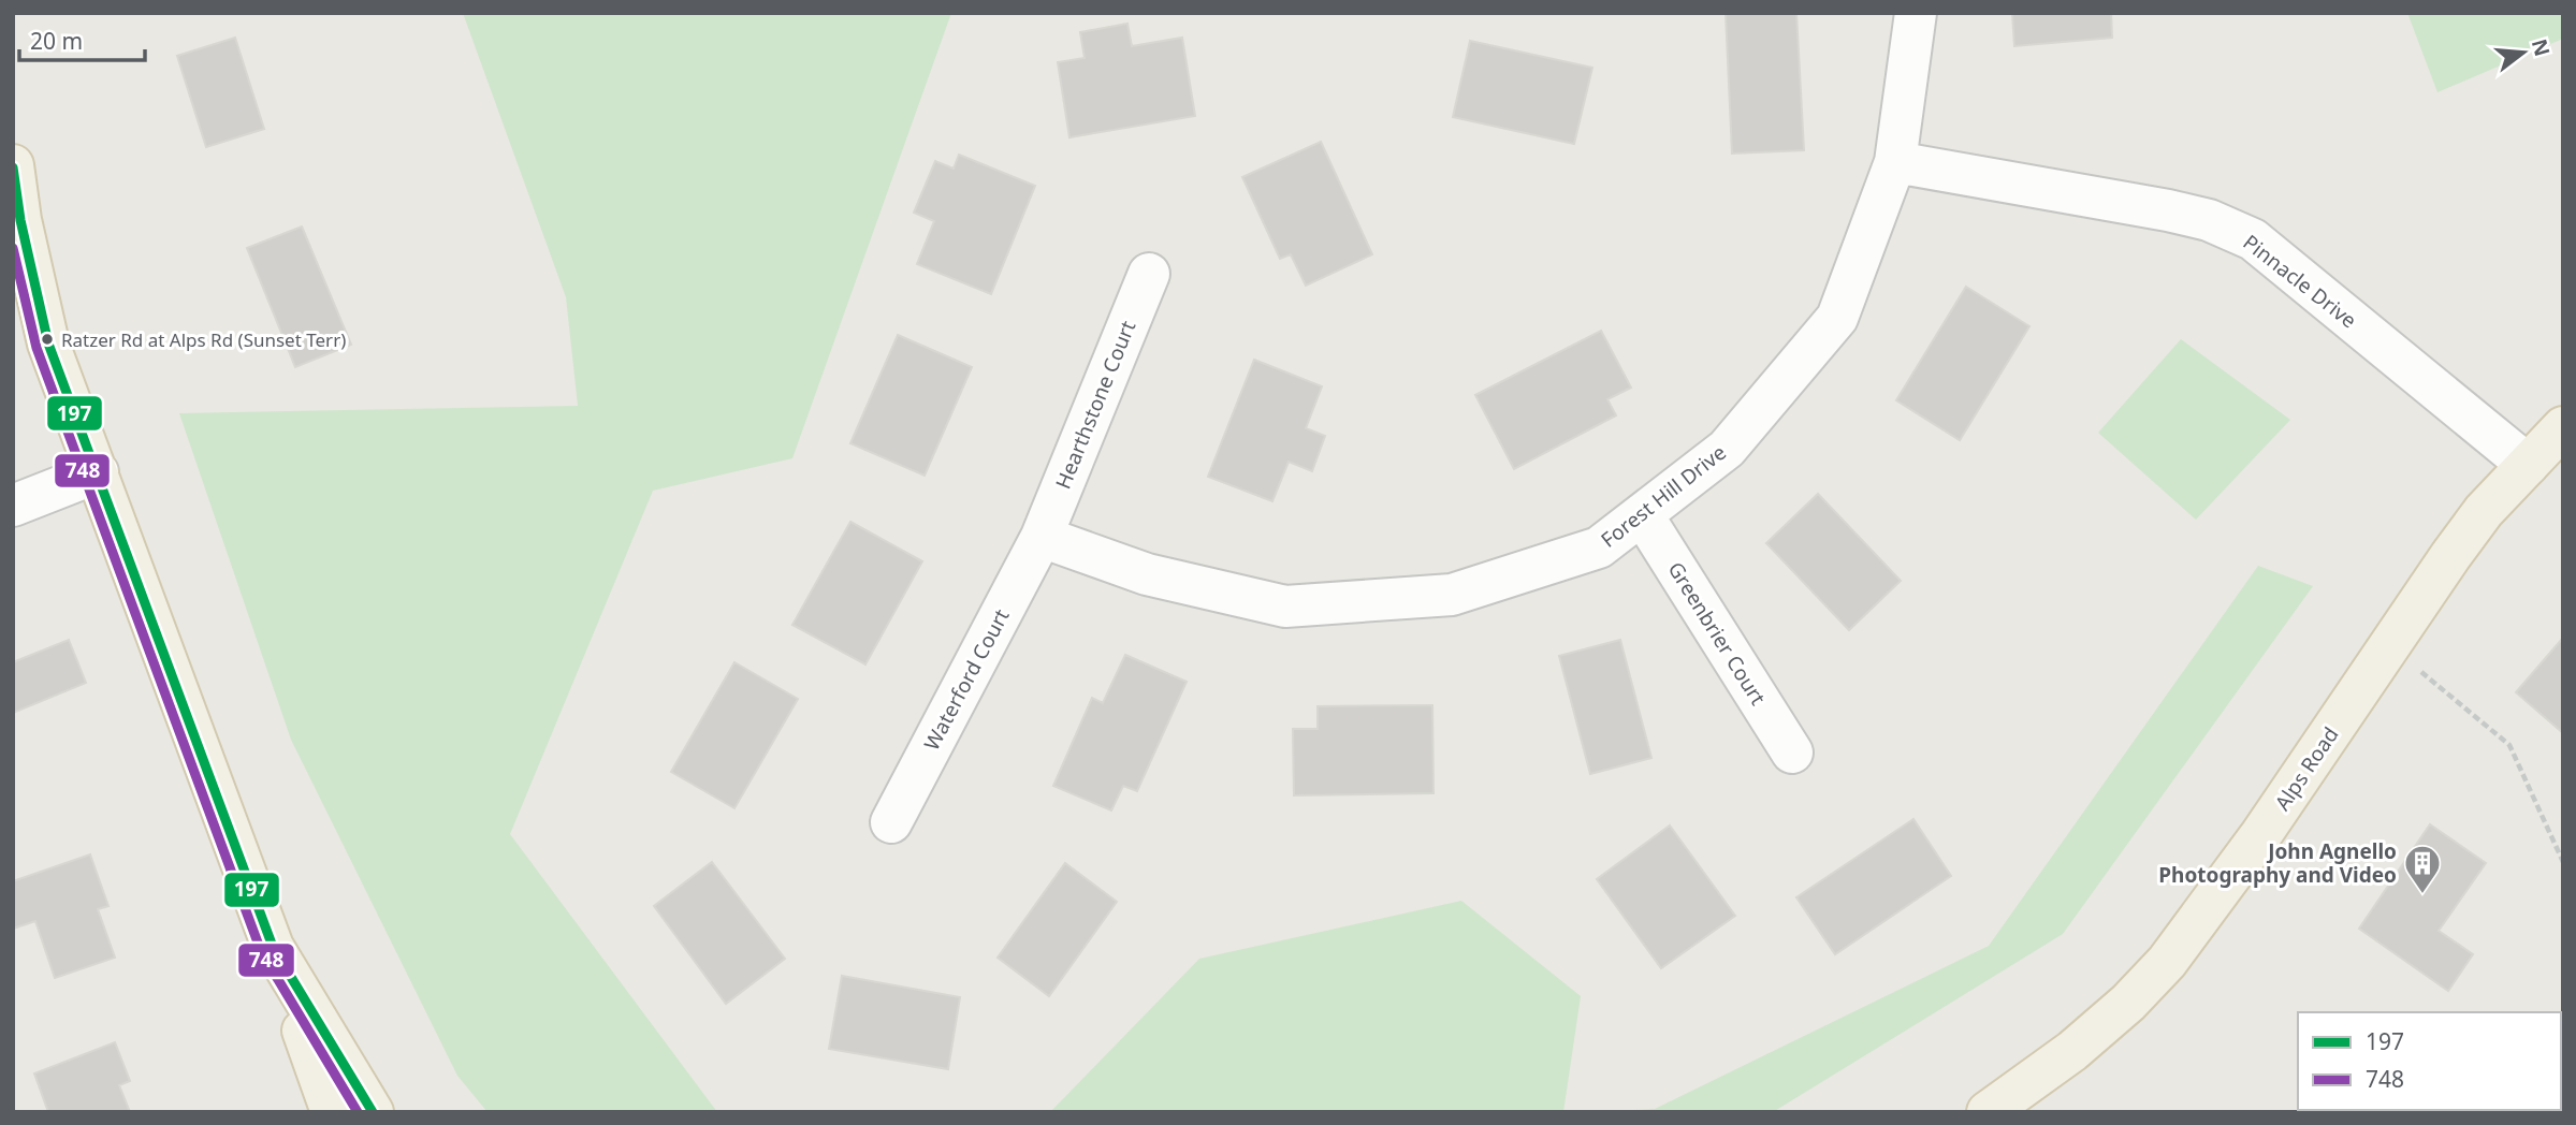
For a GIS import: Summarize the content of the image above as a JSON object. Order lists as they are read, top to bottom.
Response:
{
  "streets": {
    "main road": ["Alps Road"],
    "street": [
      "Pinnacle Drive",
      "Hearthstone Court",
      "Forest Hill Drive",
      "Greenbrier Court",
      "Waterford Court"
    ]
  },
  "crossings": [
    ["Pinnacle Drive", "Forest Hill Drive"],
    ["Pinnacle Drive", "Alps Road"],
    ["Hearthstone Court", "Forest Hill Drive"],
    ["Hearthstone Court", "Waterford Court"],
    ["Forest Hill Drive", "Greenbrier Court"],
    ["Forest Hill Drive", "Waterford Court"]
  ],
  "places": {
    "other": ["Ratzer Rd at Alps Rd (Sunset Terr)"],
    "building": ["John Agnello Photography and Video"]
  },
  "lines": ["transit line 197", "transit line 748"],
  "legend": ["197", "748"],
  "scale_bar": "20 m",
  "north": "right"
}
